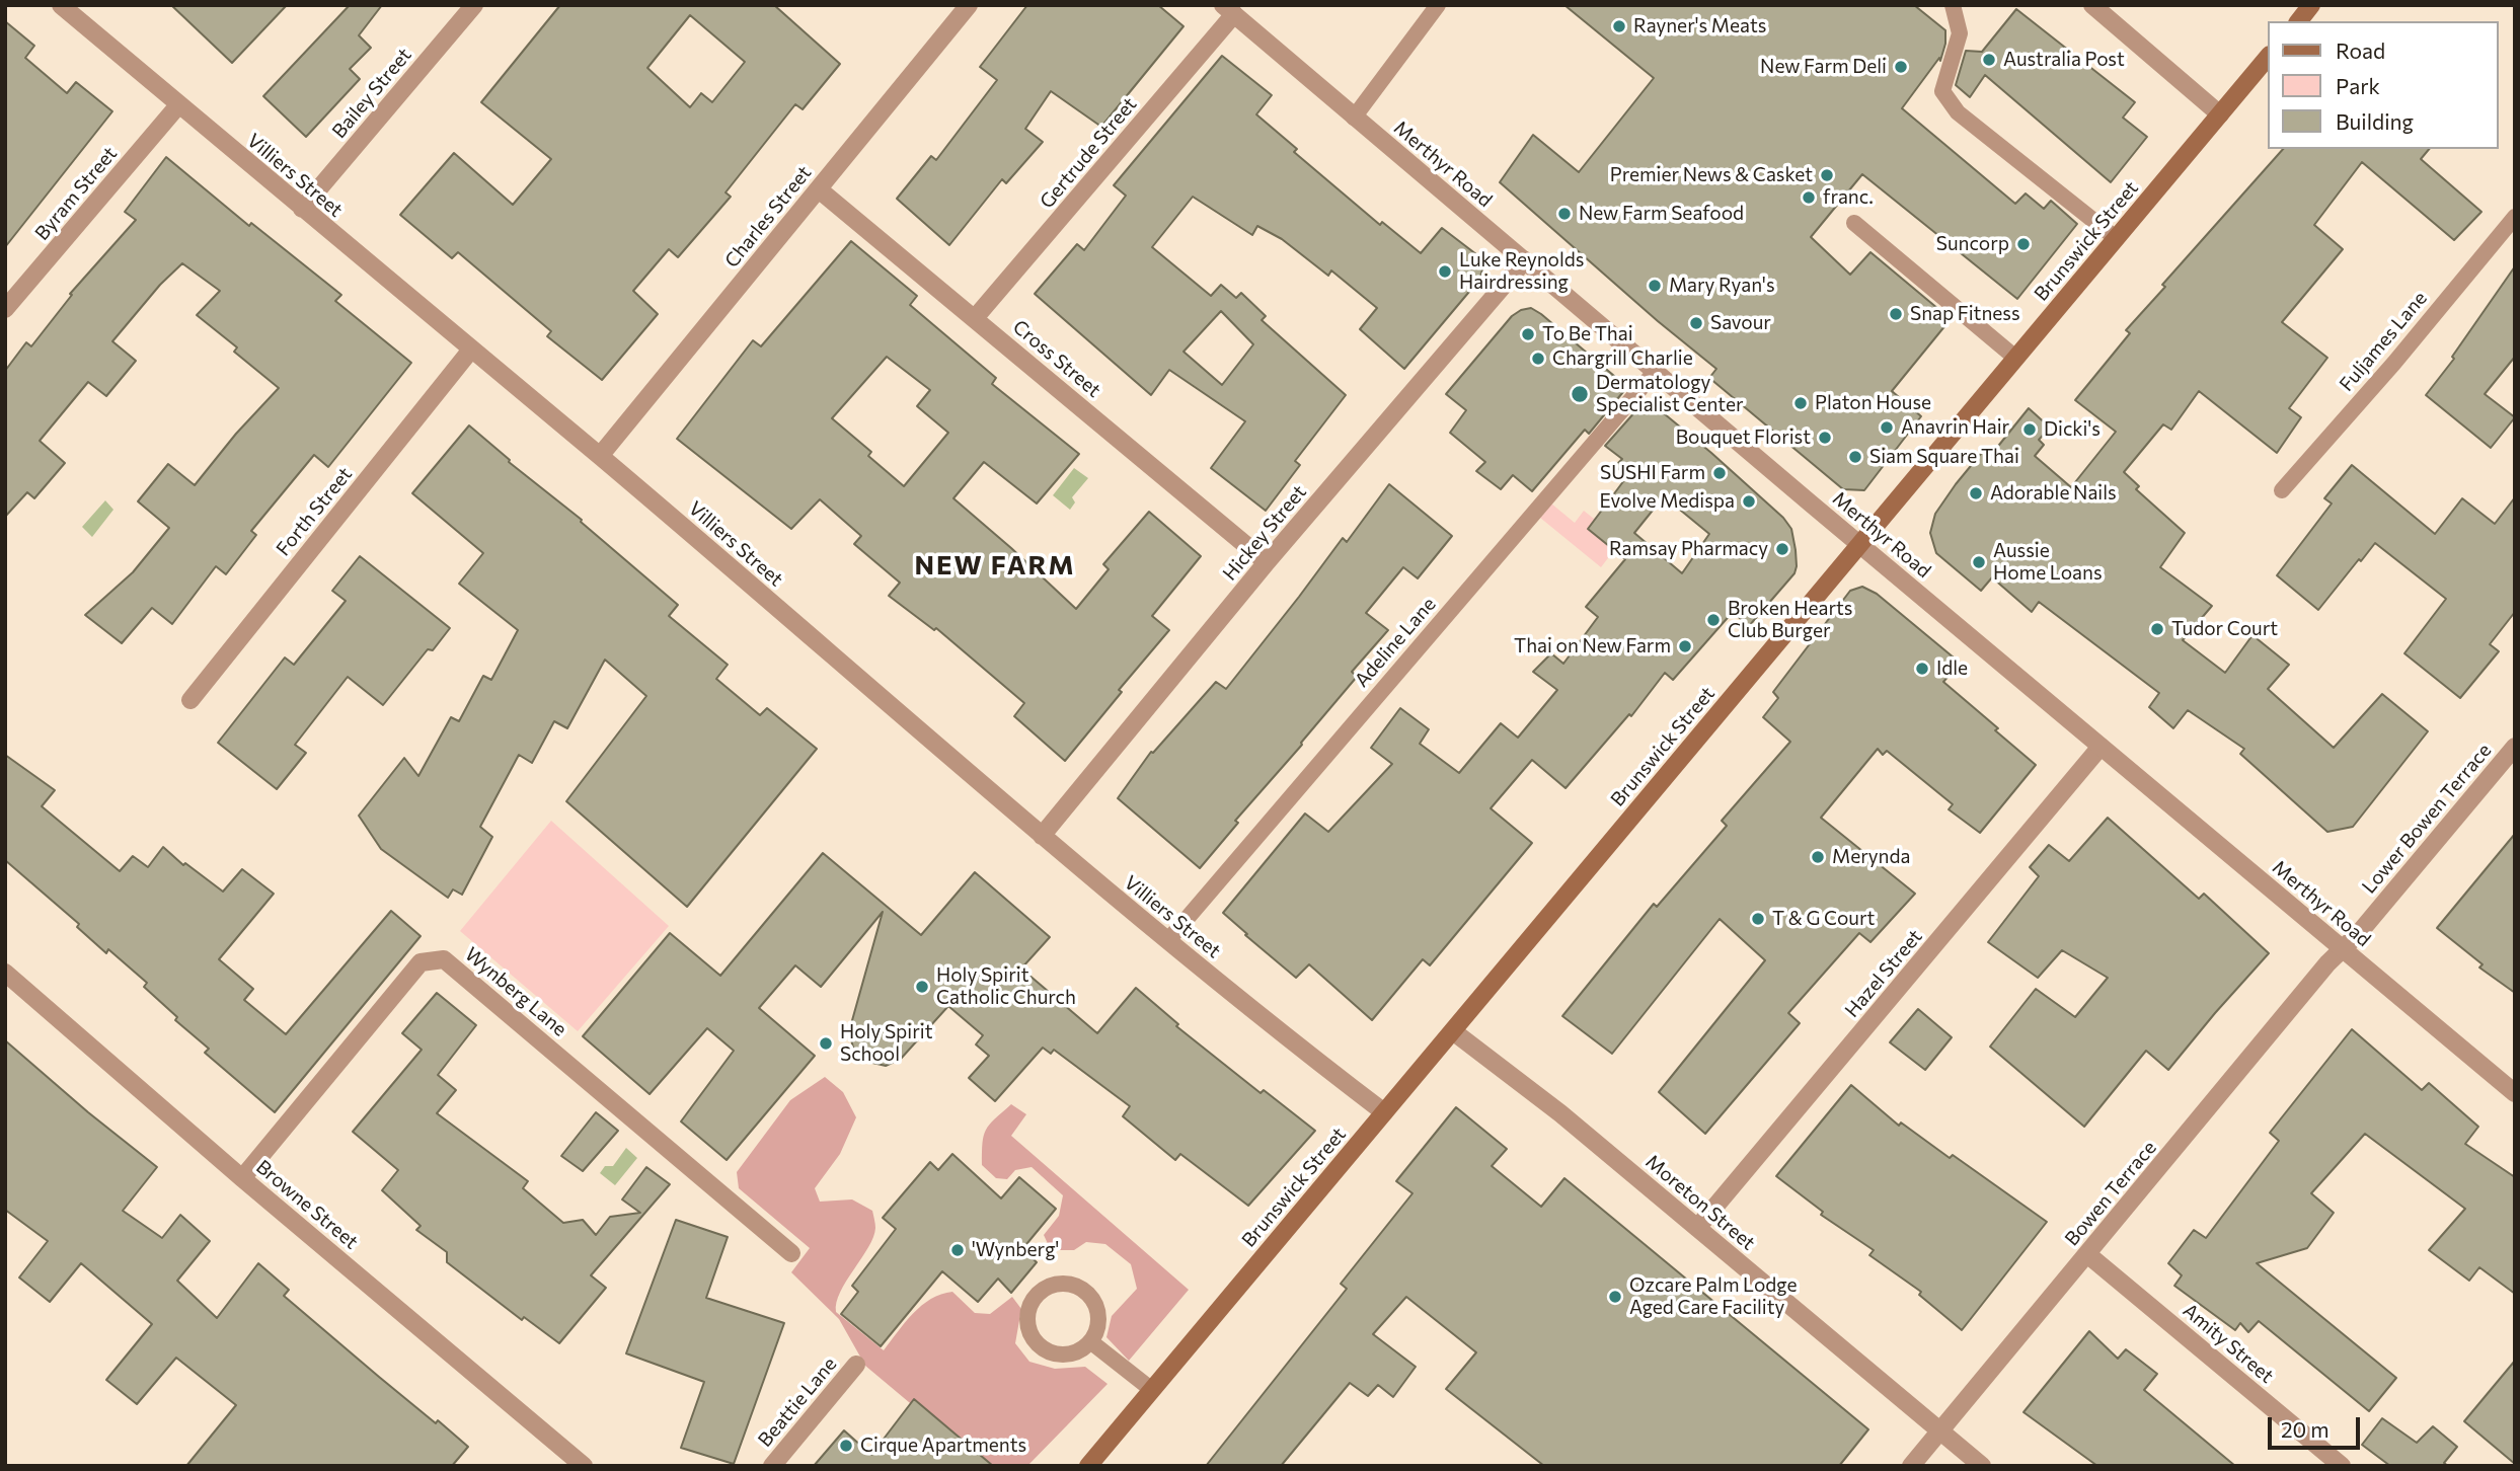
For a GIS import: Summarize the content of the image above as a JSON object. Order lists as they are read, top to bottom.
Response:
{
  "streets": {
    "main road": ["Brunswick Street"],
    "street": [
      "Bailey Street",
      "Gertrude Street",
      "Merthyr Road",
      "Villiers Street",
      "Byram Street",
      "Charles Street",
      "Cross Street",
      "Forth Street",
      "Hickey Street",
      "Lower Bowen Terrace",
      "Hazel Street",
      "Wynberg Lane",
      "Bowen Terrace",
      "Moreton Street",
      "Browne Street",
      "Amity Street",
      "Beattie Lane"
    ],
    "lane": ["Fuljames Lane", "Adeline Lane"]
  },
  "crossings": [
    ["Bailey Street", "Villiers Street"],
    ["Gertrude Street", "Merthyr Road"],
    ["Gertrude Street", "Cross Street"],
    ["Merthyr Road", "Brunswick Street"],
    ["Merthyr Road", "Hickey Street"],
    ["Merthyr Road", "Adeline Lane"],
    ["Merthyr Road", "Lower Bowen Terrace"],
    ["Merthyr Road", "Hazel Street"],
    ["Merthyr Road", "Bowen Terrace"],
    ["Villiers Street", "Byram Street"],
    ["Villiers Street", "Charles Street"],
    ["Villiers Street", "Brunswick Street"],
    ["Villiers Street", "Forth Street"],
    ["Villiers Street", "Hickey Street"],
    ["Villiers Street", "Adeline Lane"],
    ["Charles Street", "Cross Street"],
    ["Brunswick Street", "Moreton Street"],
    ["Cross Street", "Hickey Street"],
    ["Lower Bowen Terrace", "Bowen Terrace"],
    ["Hazel Street", "Moreton Street"],
    ["Wynberg Lane", "Browne Street"],
    ["Bowen Terrace", "Moreton Street"],
    ["Bowen Terrace", "Amity Street"]
  ],
  "districts": ["NEW FARM"],
  "places": [
    "Rayner's Meats",
    "Australia Post",
    "New Farm Deli",
    "Premier News & Casket",
    "franc.",
    "New Farm Seafood",
    "Suncorp",
    "Luke Reynolds Hairdressing",
    "Mary Ryan's",
    "Snap Fitness",
    "Savour",
    "To Be Thai",
    "Chargrill Charlie",
    "Dermatology Specialist Center",
    "Platon House",
    "Anavrin Hair",
    "Dicki's",
    "Bouquet Florist",
    "Siam Square Thai",
    "SUSHI Farm",
    "Adorable Nails",
    "Evolve Medispa",
    "Ramsay Pharmacy",
    "Aussie Home Loans",
    "Broken Hearts Club Burger",
    "Tudor Court",
    "Thai on New Farm",
    "Idle",
    "Merynda",
    "T & G Court",
    "Holy Spirit Catholic Church",
    "Holy Spirit School",
    "'Wynberg'",
    "Ozcare Palm Lodge Aged Care Facility",
    "Cirque Apartments"
  ],
  "legend": ["Road", "Park", "Building"],
  "scale_bar": "20 m"
}
